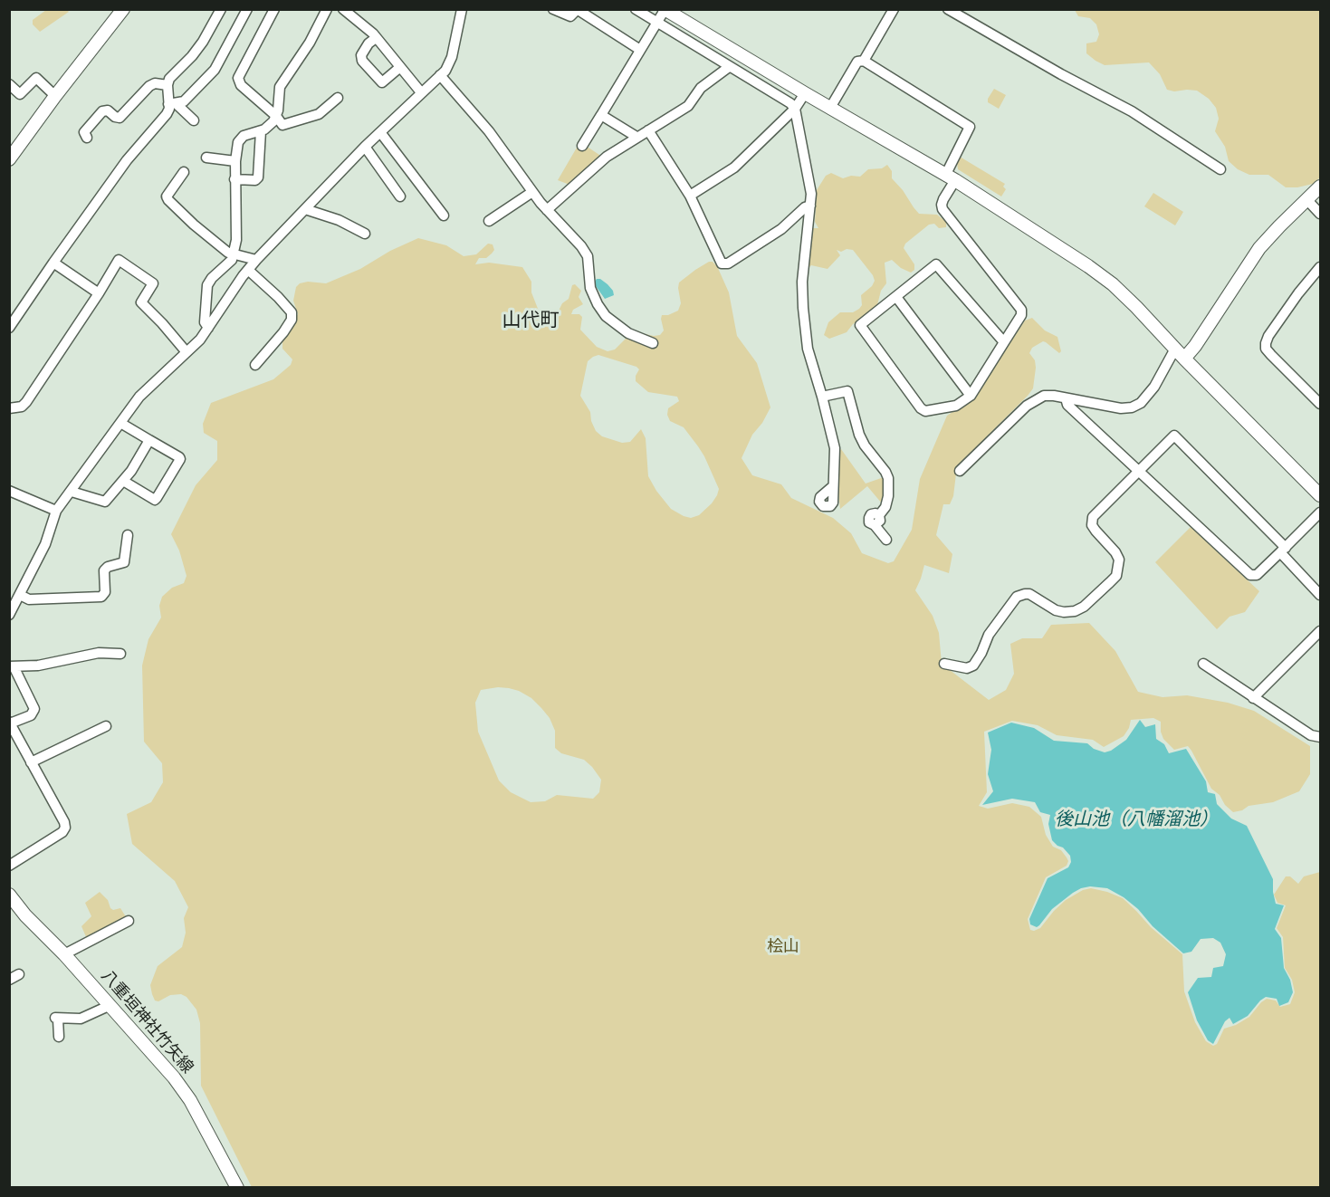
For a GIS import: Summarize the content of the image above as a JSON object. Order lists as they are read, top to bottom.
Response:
{
  "streets": {
    "street": ["八重垣神社竹矢線"]
  },
  "districts": ["山代町"],
  "water": ["後山池（八幡溜池）"],
  "parks": ["桧山"]
}
